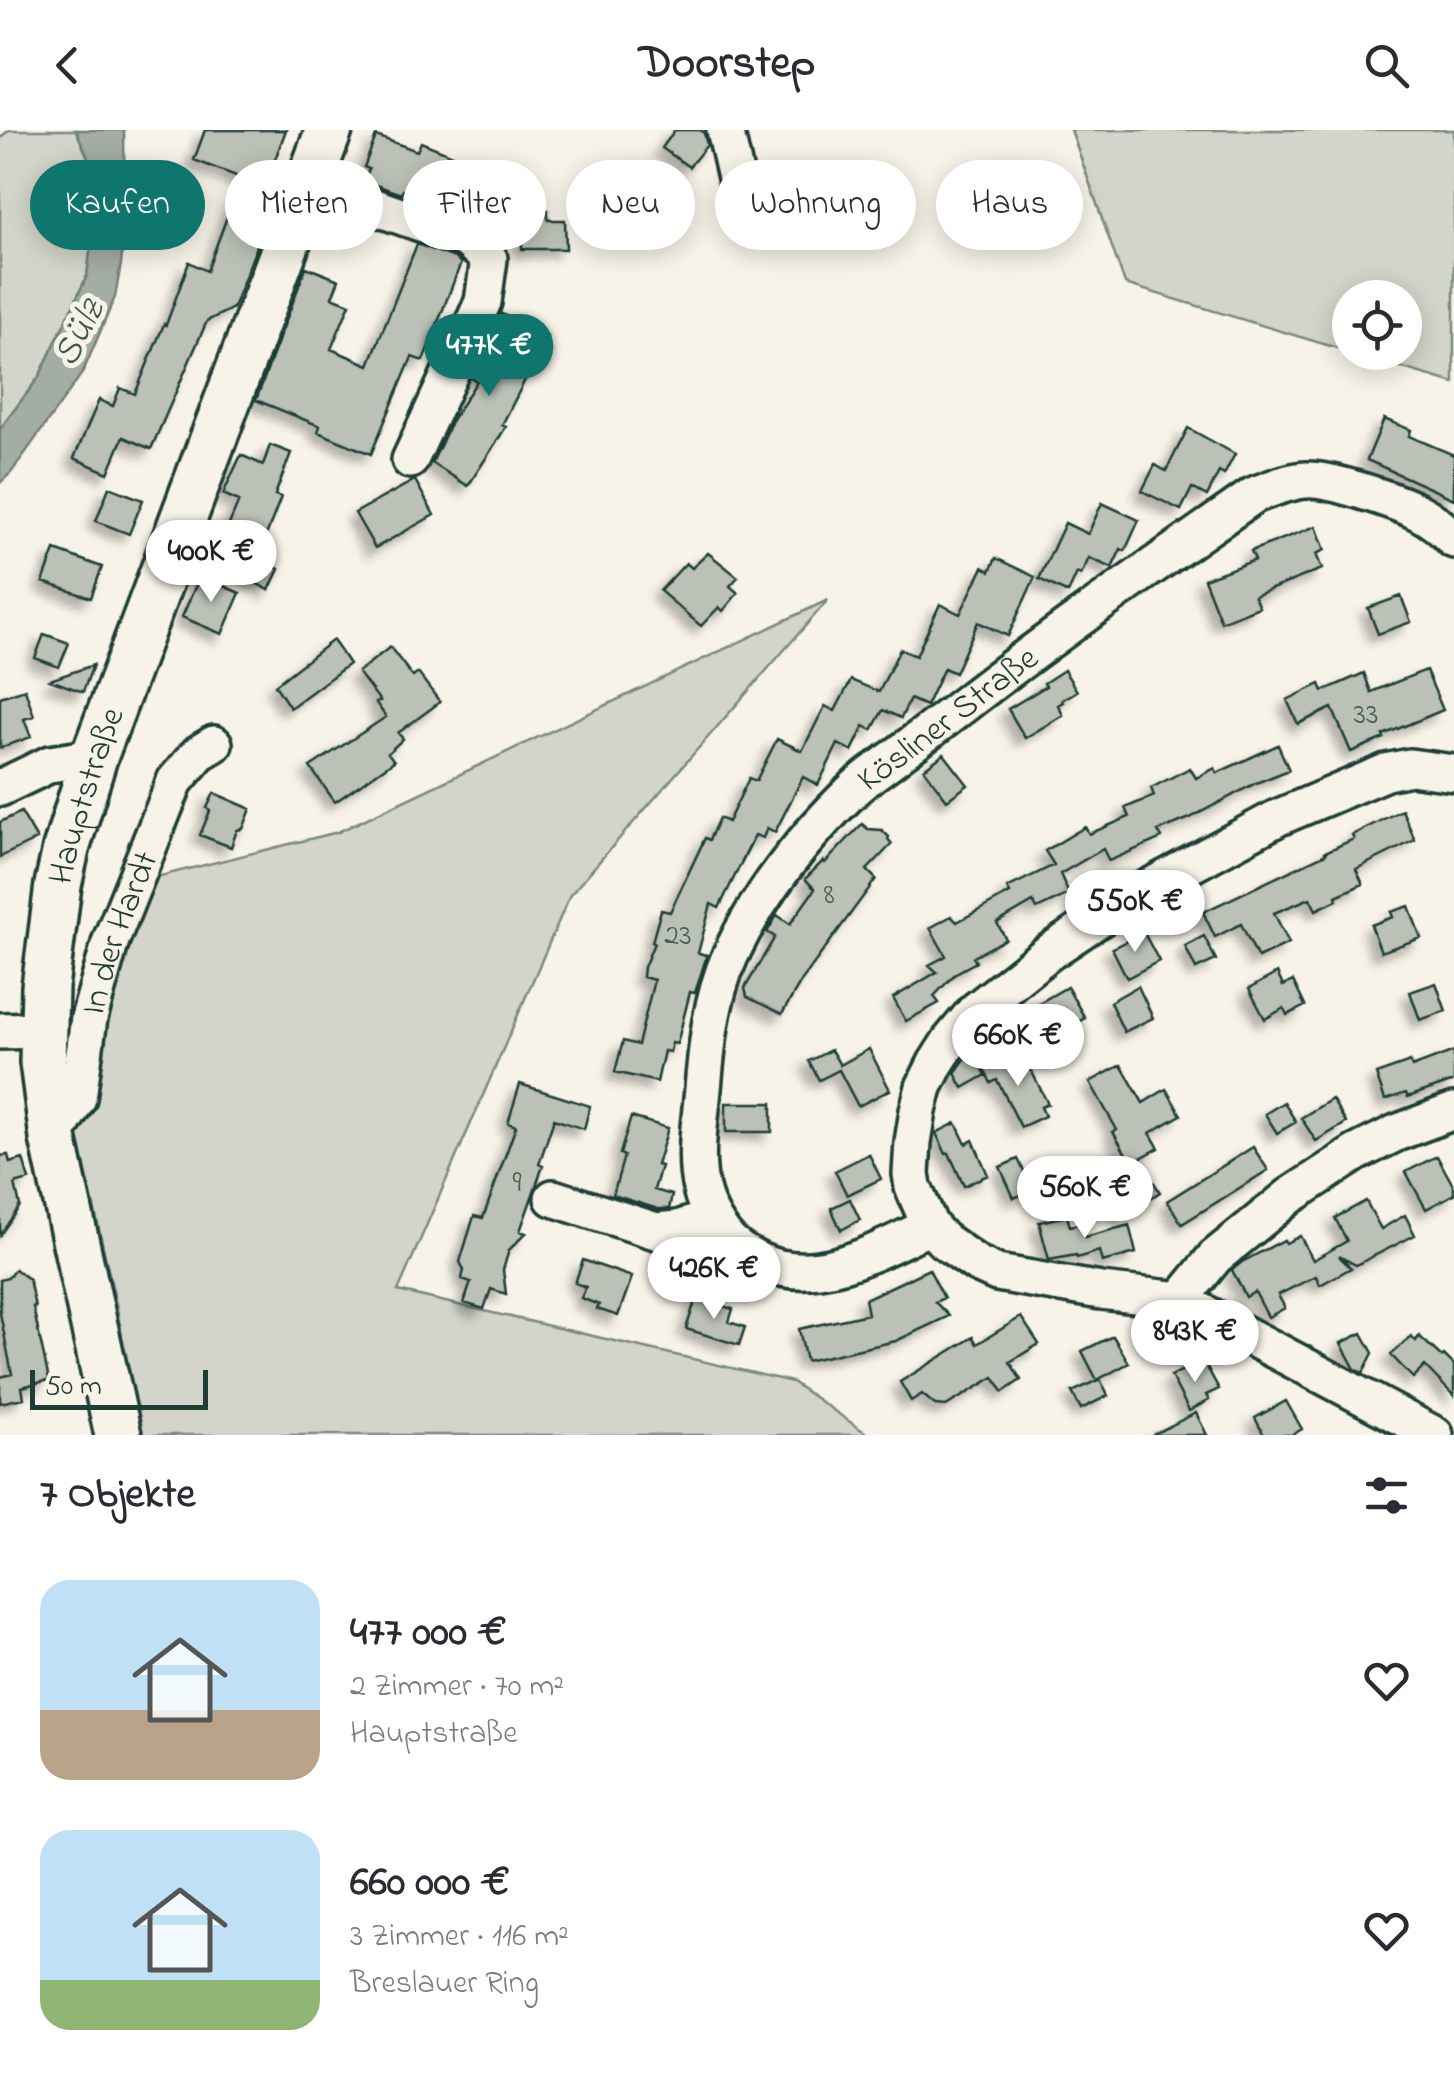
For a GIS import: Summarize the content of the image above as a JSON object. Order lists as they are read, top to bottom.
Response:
{
  "streets": {
    "main road": ["Hauptstraße"],
    "street": ["Kösliner Straße", "In der Hardt"]
  },
  "crossings": [
    ["Hauptstraße", "In der Hardt"]
  ],
  "water": ["Sülz"],
  "house_numbers": [
    "33",
    "8",
    "23",
    "9"
  ],
  "scale_bar": "50 m",
  "page": {
    "header": "Doorstep",
    "chip": [
      "Kaufen",
      "Mieten",
      "Filter",
      "Neu",
      "Wohnung",
      "Haus"
    ],
    "price": [
      "477K €",
      "400K €",
      "550K €",
      "660K €",
      "560K €",
      "426K €",
      "843K €"
    ],
    "scale": "50 m",
    "heading": "7 Objekte",
    "list": [
      {
        "name": "477 000 €",
        "note": "2 Zimmer · 70 m² · Hauptstraße"
      },
      {
        "name": "660 000 €",
        "note": "3 Zimmer · 116 m² · Breslauer Ring"
      }
    ]
  }
}
